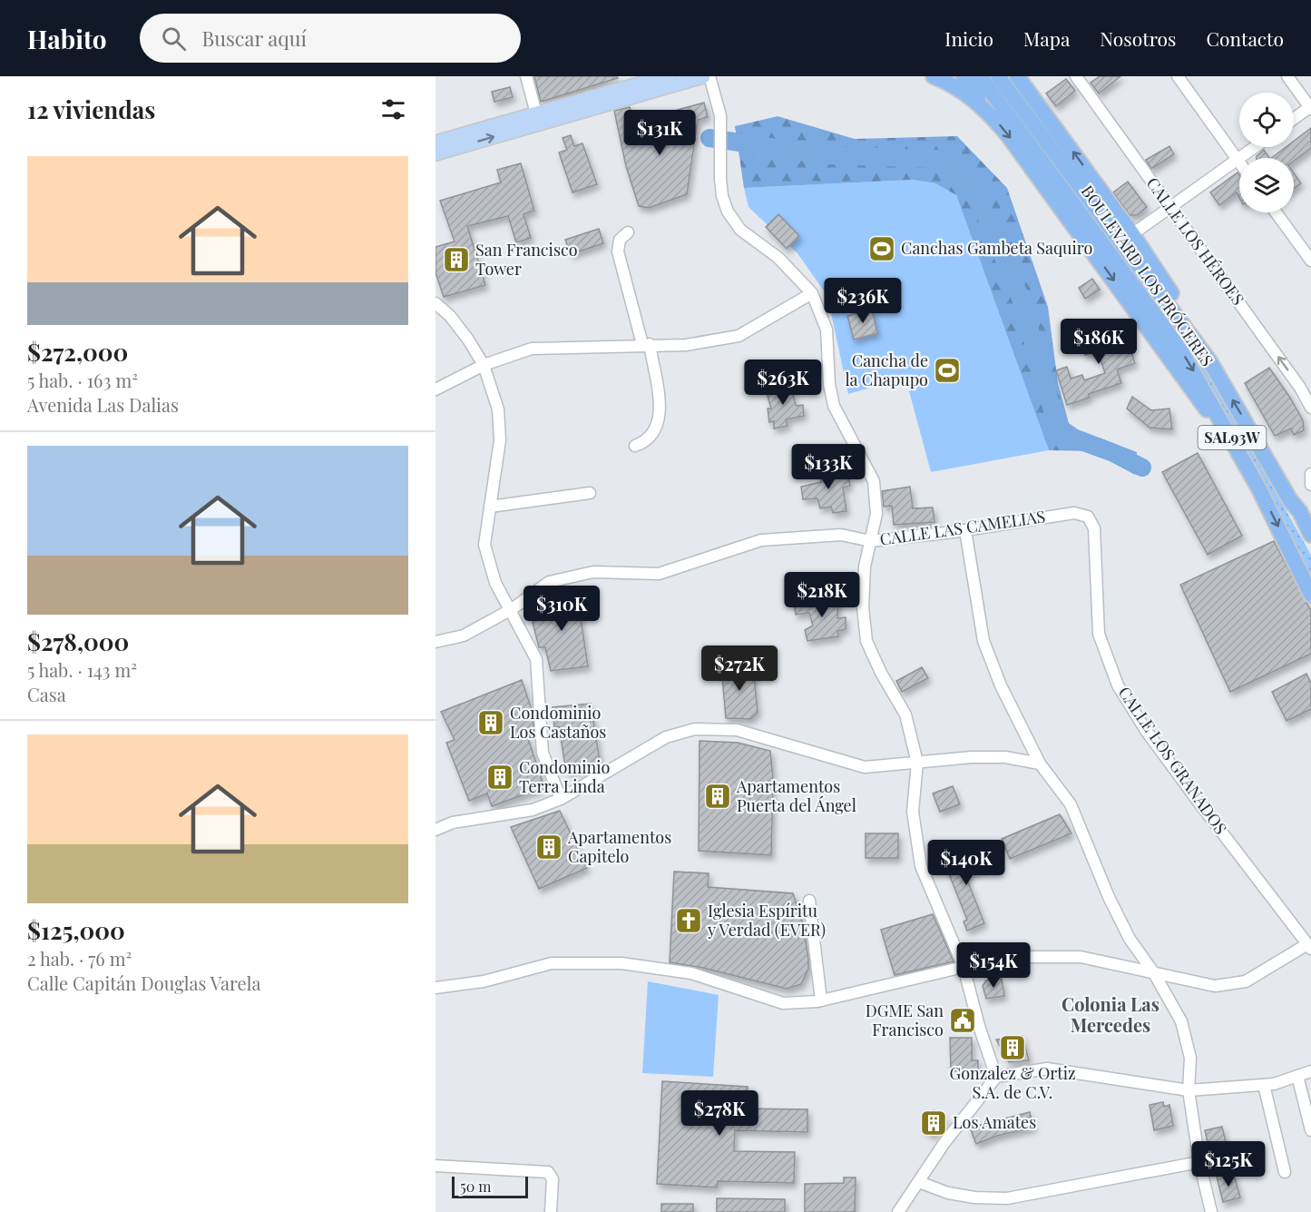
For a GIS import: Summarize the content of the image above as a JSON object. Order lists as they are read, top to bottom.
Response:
{
  "streets": {
    "highway": ["BOULEVARD LOS PRÓCERES", "SAL93W"],
    "street": ["CALLE LOS HÉROES", "CALLE LAS CAMELIAS", "CALLE LOS GRANADOS"]
  },
  "crossings": [
    ["CALLE LAS CAMELIAS", "CALLE LOS GRANADOS"]
  ],
  "one_way": ["CALLE LOS HÉROES"],
  "districts": ["Colonia Las Mercedes"],
  "places": {
    "sports": ["Canchas Gambeta Saquiro", "Cancha de la Chapupo"],
    "building": [
      "San Francisco Tower",
      "Condominio Los Castaños",
      "Condominio Terra Linda",
      "Apartamentos Puerta del Ángel",
      "Apartamentos Capitelo",
      "Gonzalez & Ortiz S.A. de C.V.",
      "Los Amates"
    ],
    "church": ["Iglesia Espíritu y Verdad (EVER)"],
    "public building": ["DGME San Francisco"]
  },
  "scale_bar": "50 m",
  "page": {
    "header": "Habito",
    "search": "Buscar aquí",
    "nav": [
      "Inicio",
      "Mapa",
      "Nosotros",
      "Contacto"
    ],
    "heading": "12 viviendas",
    "price": [
      "$131K",
      "$236K",
      "$186K",
      "$263K",
      "$133K",
      "$218K",
      "$310K",
      "$272K",
      "$140K",
      "$154K",
      "$278K",
      "$125K"
    ],
    "list": [
      {
        "name": "$272,000",
        "note": "5 hab. · 163 m² · Avenida Las Dalias"
      },
      {
        "name": "$278,000",
        "note": "5 hab. · 143 m² · Casa"
      },
      {
        "name": "$125,000",
        "note": "2 hab. · 76 m² · Calle Capitán Douglas Varela"
      }
    ],
    "scale": "50 m"
  }
}
